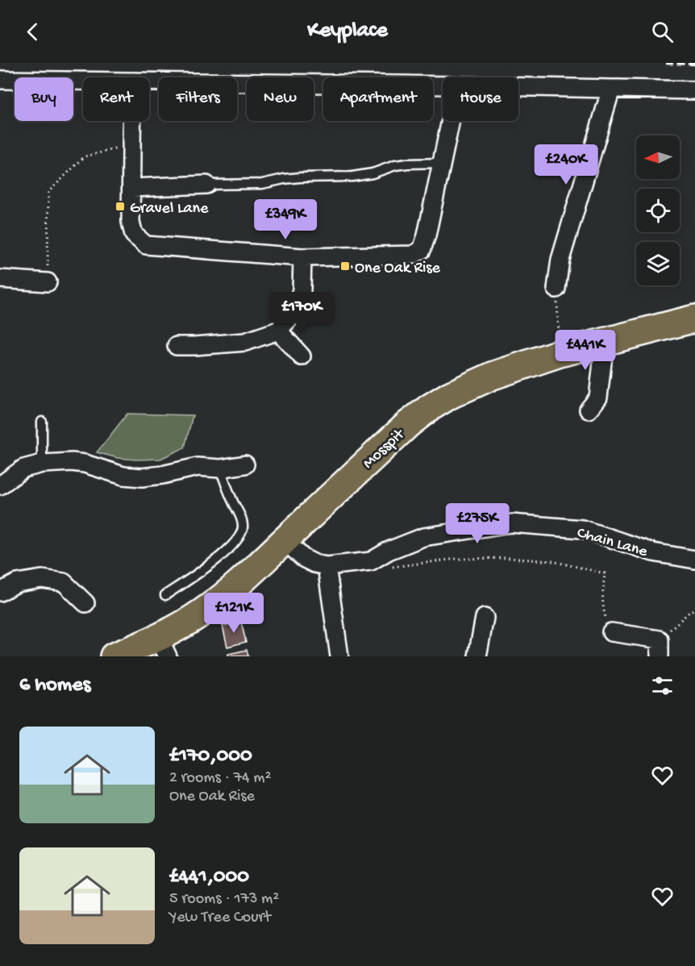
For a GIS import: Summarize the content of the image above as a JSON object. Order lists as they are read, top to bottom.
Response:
{
  "streets": {
    "highway": ["Mosspit"],
    "street": ["Chain Lane"]
  },
  "crossings": [
    ["Mosspit", "Chain Lane"]
  ],
  "places": {
    "transit": ["Gravel Lane", "One Oak Rise"]
  },
  "north": "left",
  "page": {
    "header": "Keyplace",
    "chip": [
      "Buy",
      "Rent",
      "Filters",
      "New",
      "Apartment",
      "House"
    ],
    "price": [
      "£240K",
      "£349K",
      "£170K",
      "£441K",
      "£275K",
      "£121K"
    ],
    "heading": "6 homes",
    "list": [
      {
        "name": "£170,000",
        "note": "2 rooms · 74 m² · One Oak Rise"
      },
      {
        "name": "£441,000",
        "note": "5 rooms · 173 m² · Yew Tree Court"
      }
    ]
  }
}
